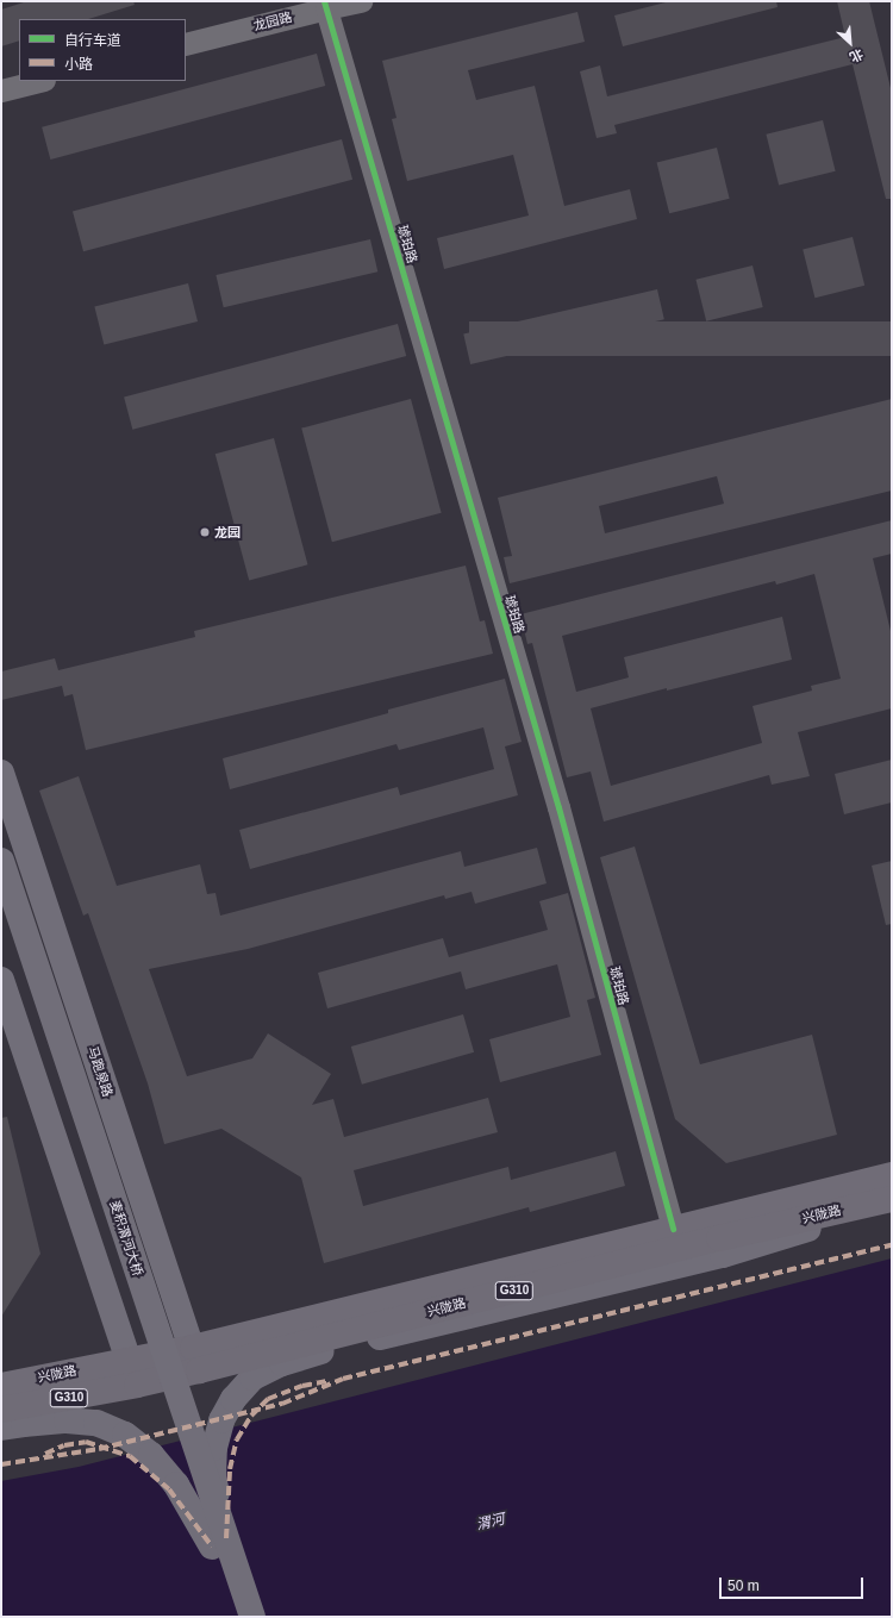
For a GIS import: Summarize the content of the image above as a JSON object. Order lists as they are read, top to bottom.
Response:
{
  "streets": {
    "highway": ["兴陇路", "G310"],
    "main road": ["马跑泉路", "麦积渭河大桥"],
    "street": ["龙园路", "琥珀路"]
  },
  "crossings": [
    ["龙园路", "琥珀路"],
    ["琥珀路", "兴陇路"],
    ["马跑泉路", "兴陇路"]
  ],
  "water": ["渭河"],
  "places": ["龙园"],
  "legend": ["自行车道", "小路"],
  "scale_bar": "50 m",
  "north": "bottom right"
}
